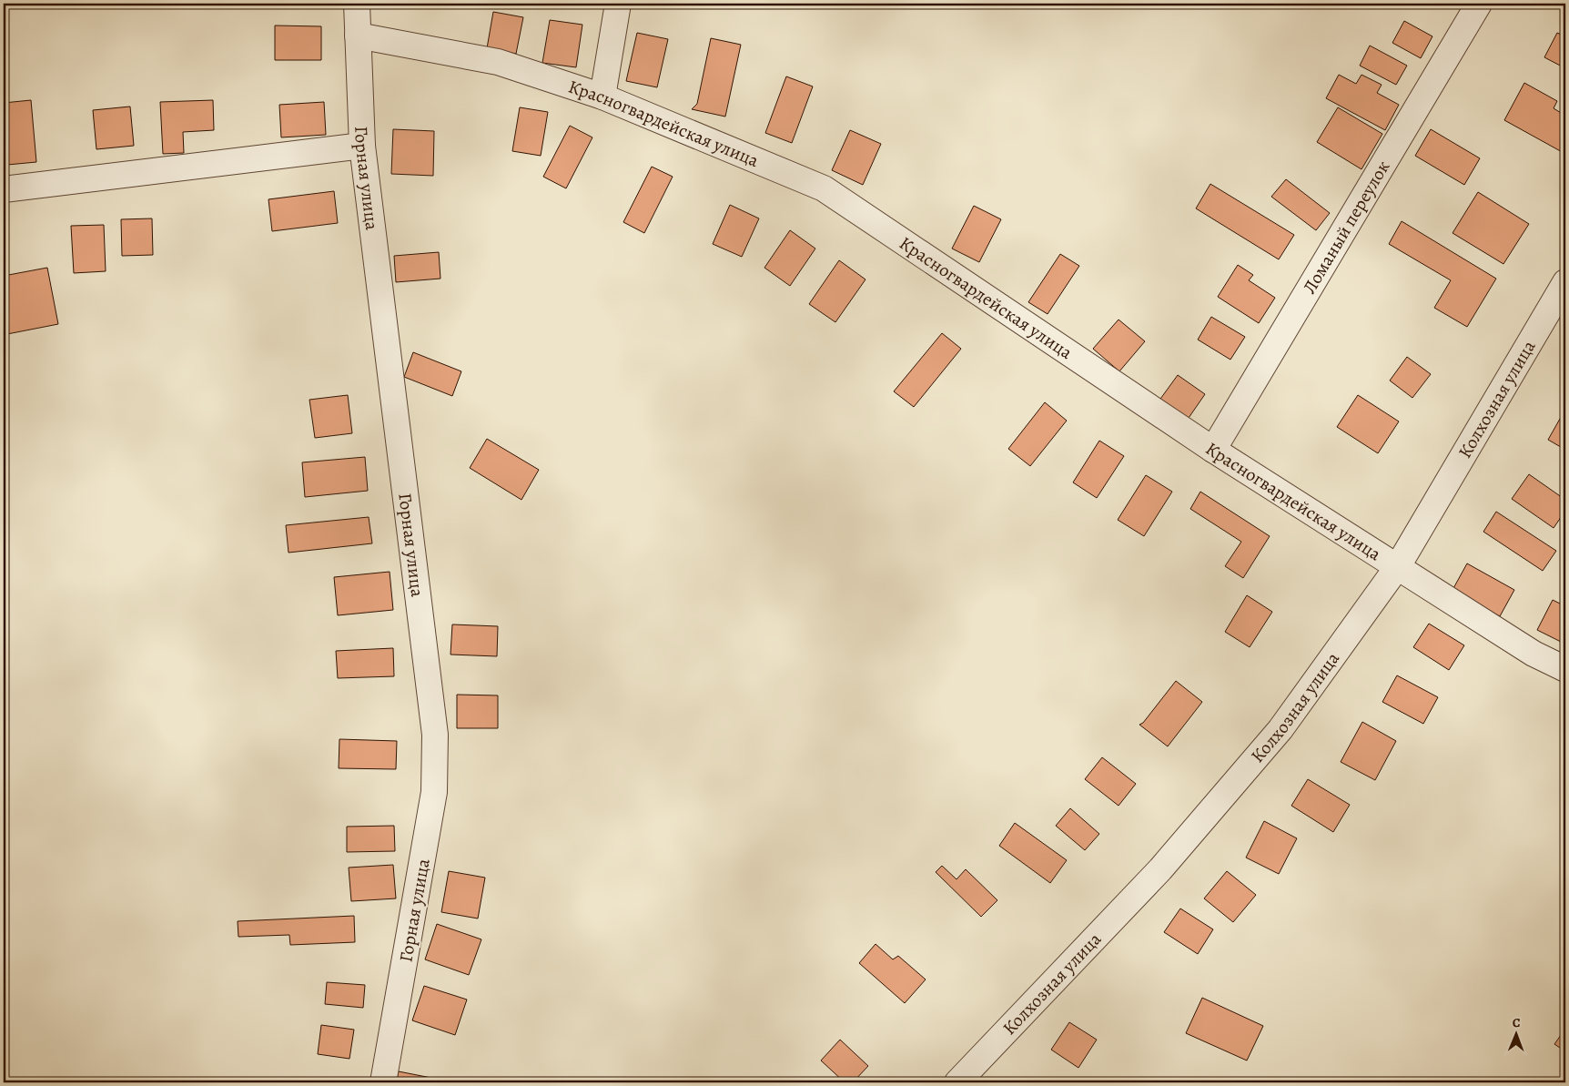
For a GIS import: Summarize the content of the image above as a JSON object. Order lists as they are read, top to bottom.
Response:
{
  "streets": {
    "street": [
      "Красногвардейская улица",
      "Горная улица",
      "Ломаный переулок",
      "Колхозная улица"
    ]
  },
  "crossings": [
    ["Красногвардейская улица", "Горная улица"],
    ["Красногвардейская улица", "Ломаный переулок"],
    ["Красногвардейская улица", "Колхозная улица"]
  ],
  "north": "top"
}
